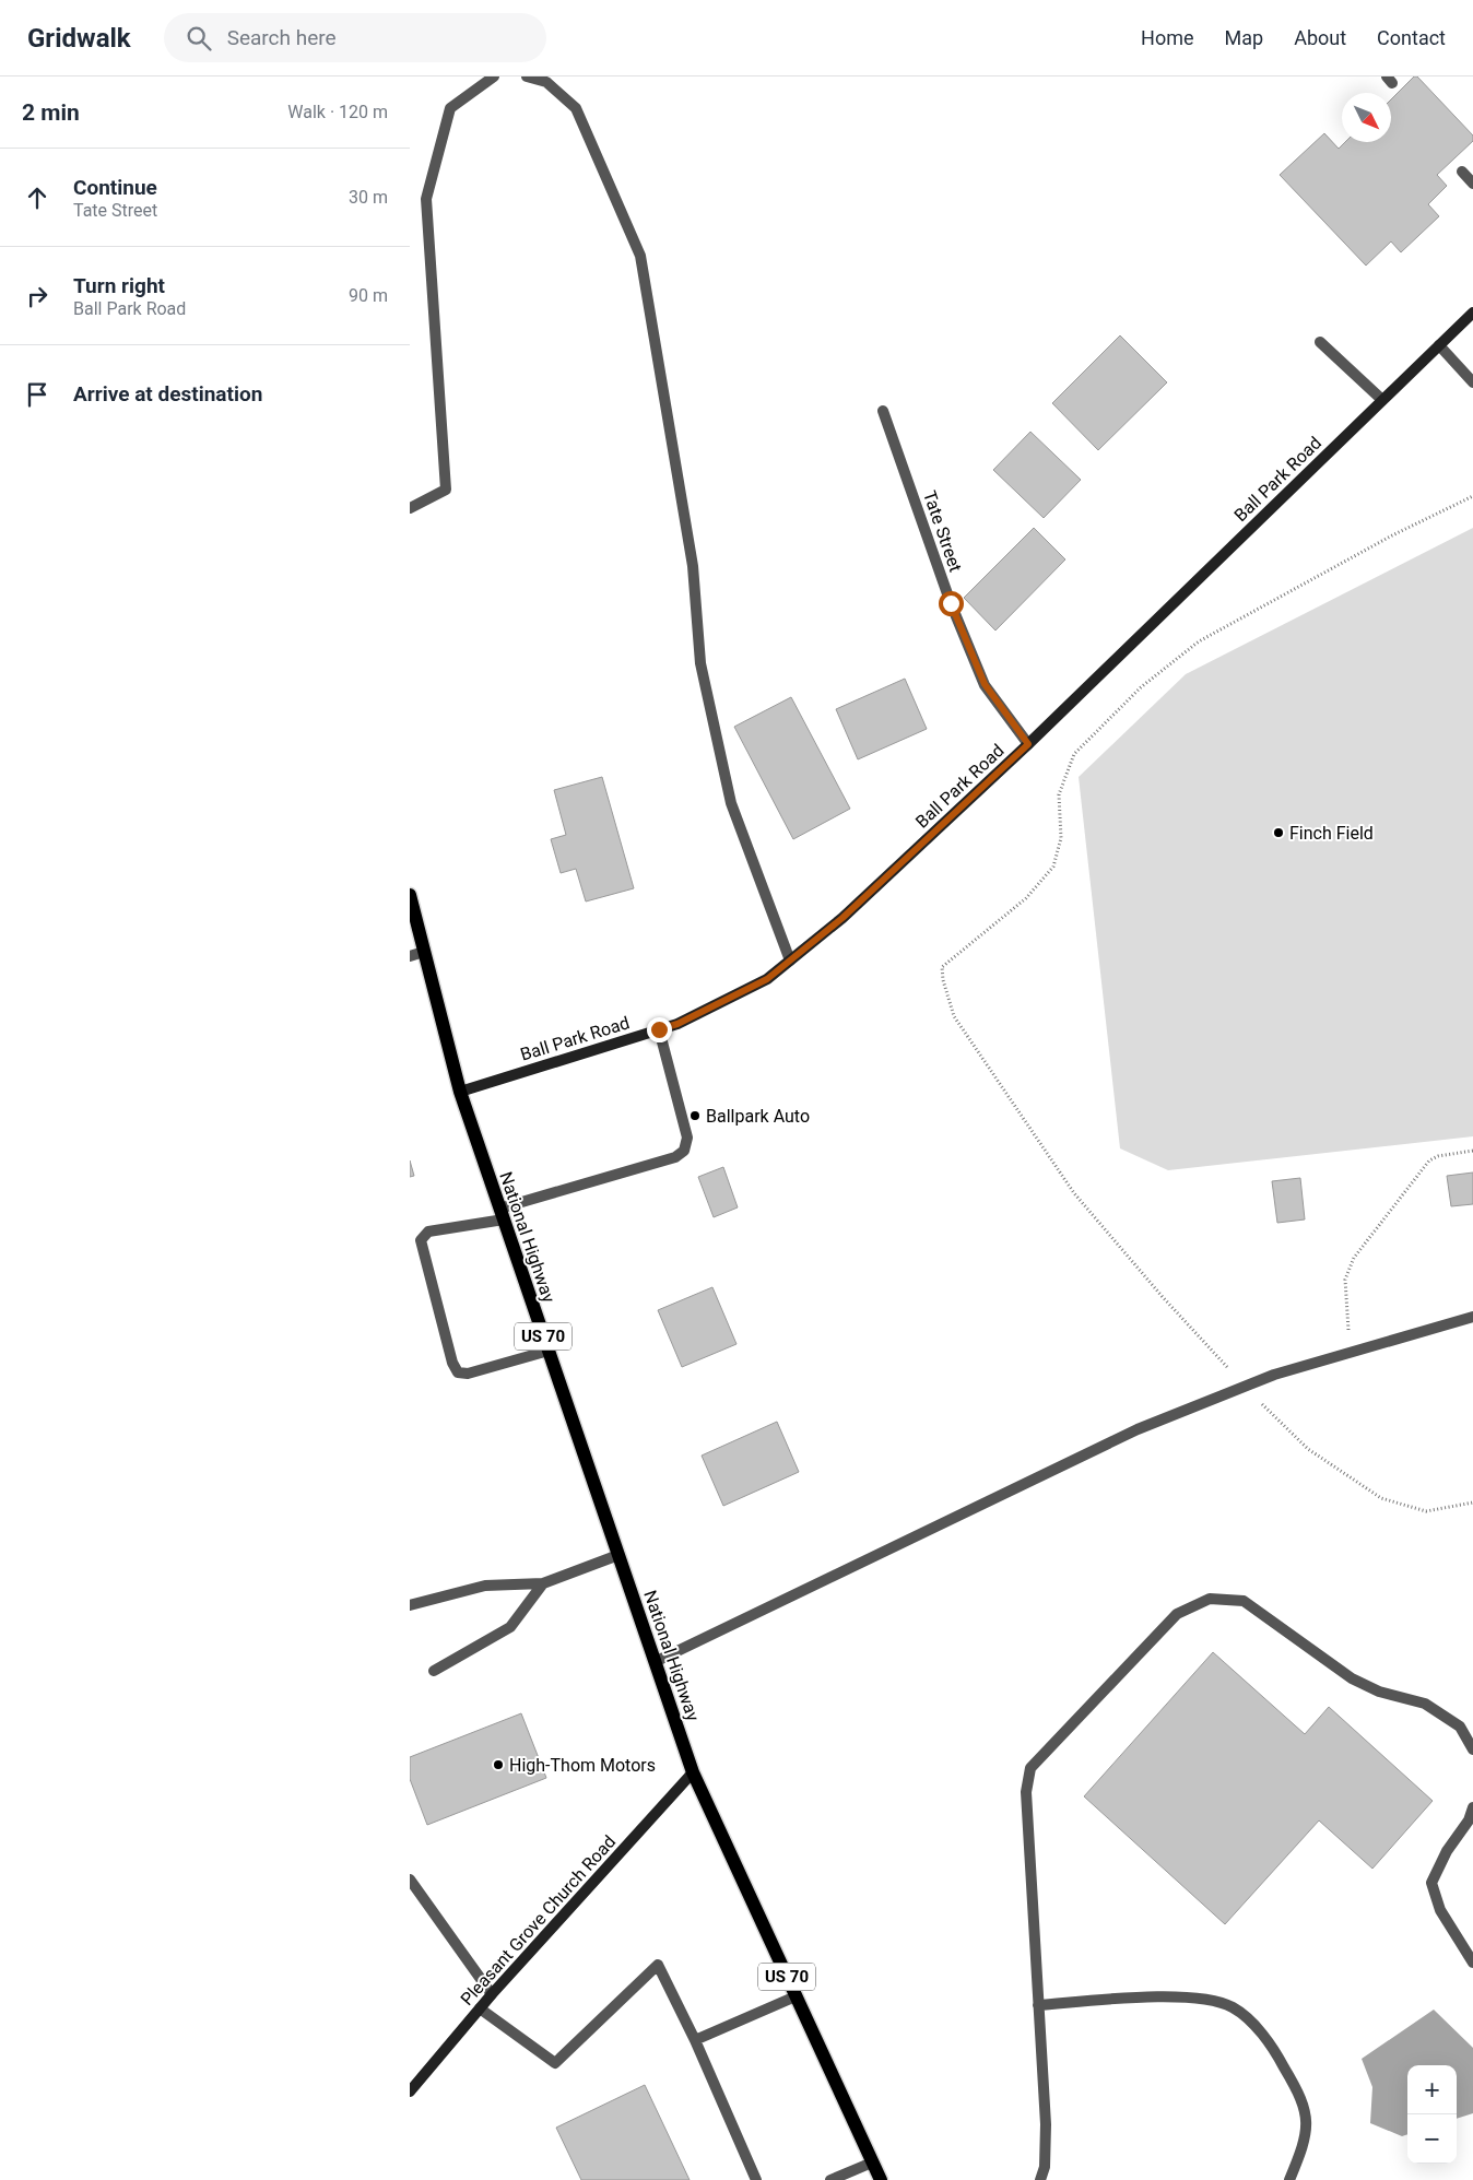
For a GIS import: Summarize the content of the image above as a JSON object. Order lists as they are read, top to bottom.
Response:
{
  "streets": {
    "main road": ["National Highway", "US 70"],
    "street": ["Ball Park Road", "Tate Street", "Pleasant Grove Church Road"]
  },
  "crossings": [
    ["Ball Park Road", "Tate Street"],
    ["Ball Park Road", "National Highway"],
    ["National Highway", "US 70"],
    ["National Highway", "Pleasant Grove Church Road"],
    ["US 70", "Pleasant Grove Church Road"]
  ],
  "places": ["Finch Field", "Ballpark Auto", "High-Thom Motors"],
  "north": "bottom right",
  "page": {
    "header": "Gridwalk",
    "search": "Search here",
    "nav": [
      "Home",
      "Map",
      "About",
      "Contact"
    ],
    "heading": ["2 min", "Walk · 120 m"],
    "list": [
      ["Continue", "Tate Street", "30 m"],
      ["Turn right", "Ball Park Road", "90 m"],
      "Arrive at destination"
    ],
    "map_buttons": ["+", "−"]
  }
}
